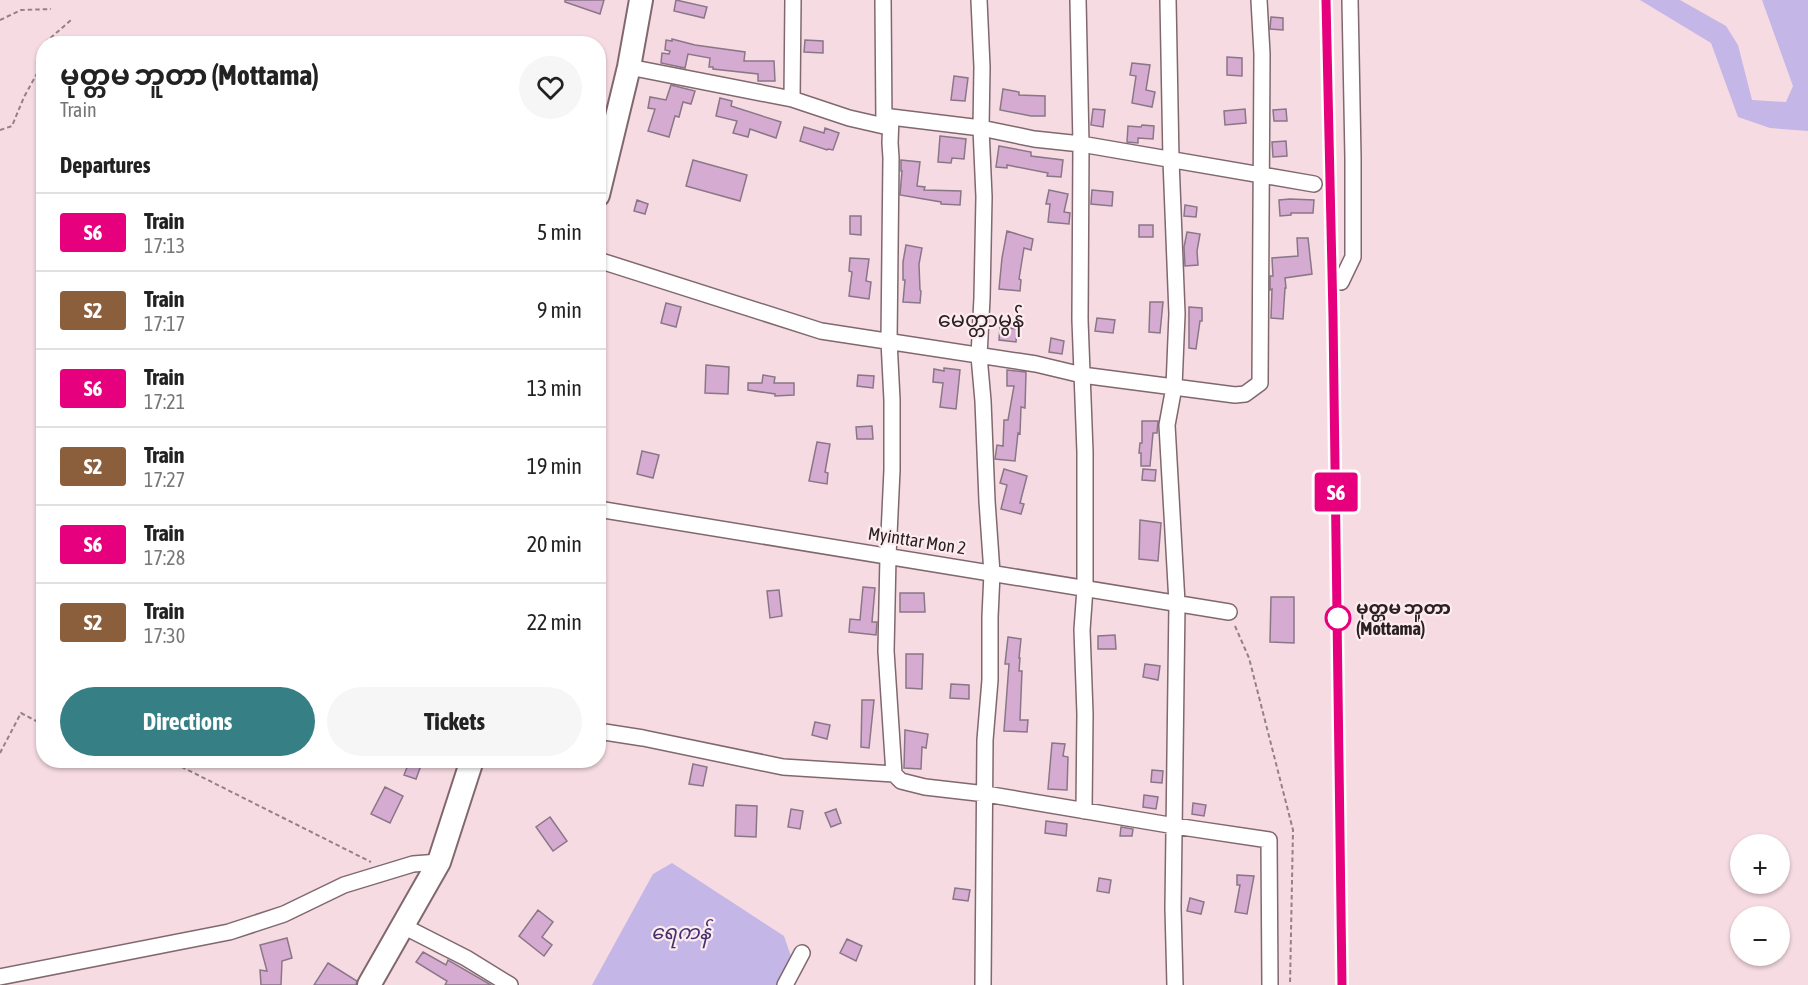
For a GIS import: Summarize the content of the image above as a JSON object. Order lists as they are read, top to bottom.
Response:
{
  "streets": {
    "street": ["Myinttar Mon 2"]
  },
  "districts": ["မေတ္တာမွန်"],
  "water": ["ရေကန်"],
  "places": ["မုတ္တမ ဘူတာ (Mottama)"],
  "page": {
    "on_map": "S6",
    "heading": [
      ["မုတ္တမ ဘူတာ (Mottama)", "Train"],
      "Departures"
    ],
    "list": [
      {
        "mark": "S6",
        "name": "Train",
        "note": "17:13",
        "value": "5 min"
      },
      {
        "mark": "S2",
        "name": "Train",
        "note": "17:17",
        "value": "9 min"
      },
      {
        "mark": "S6",
        "name": "Train",
        "note": "17:21",
        "value": "13 min"
      },
      {
        "mark": "S2",
        "name": "Train",
        "note": "17:27",
        "value": "19 min"
      },
      {
        "mark": "S6",
        "name": "Train",
        "note": "17:28",
        "value": "20 min"
      },
      {
        "mark": "S2",
        "name": "Train",
        "note": "17:30",
        "value": "22 min"
      }
    ],
    "buttons": ["Directions", "Tickets"],
    "map_buttons": ["+", "−"]
  }
}
